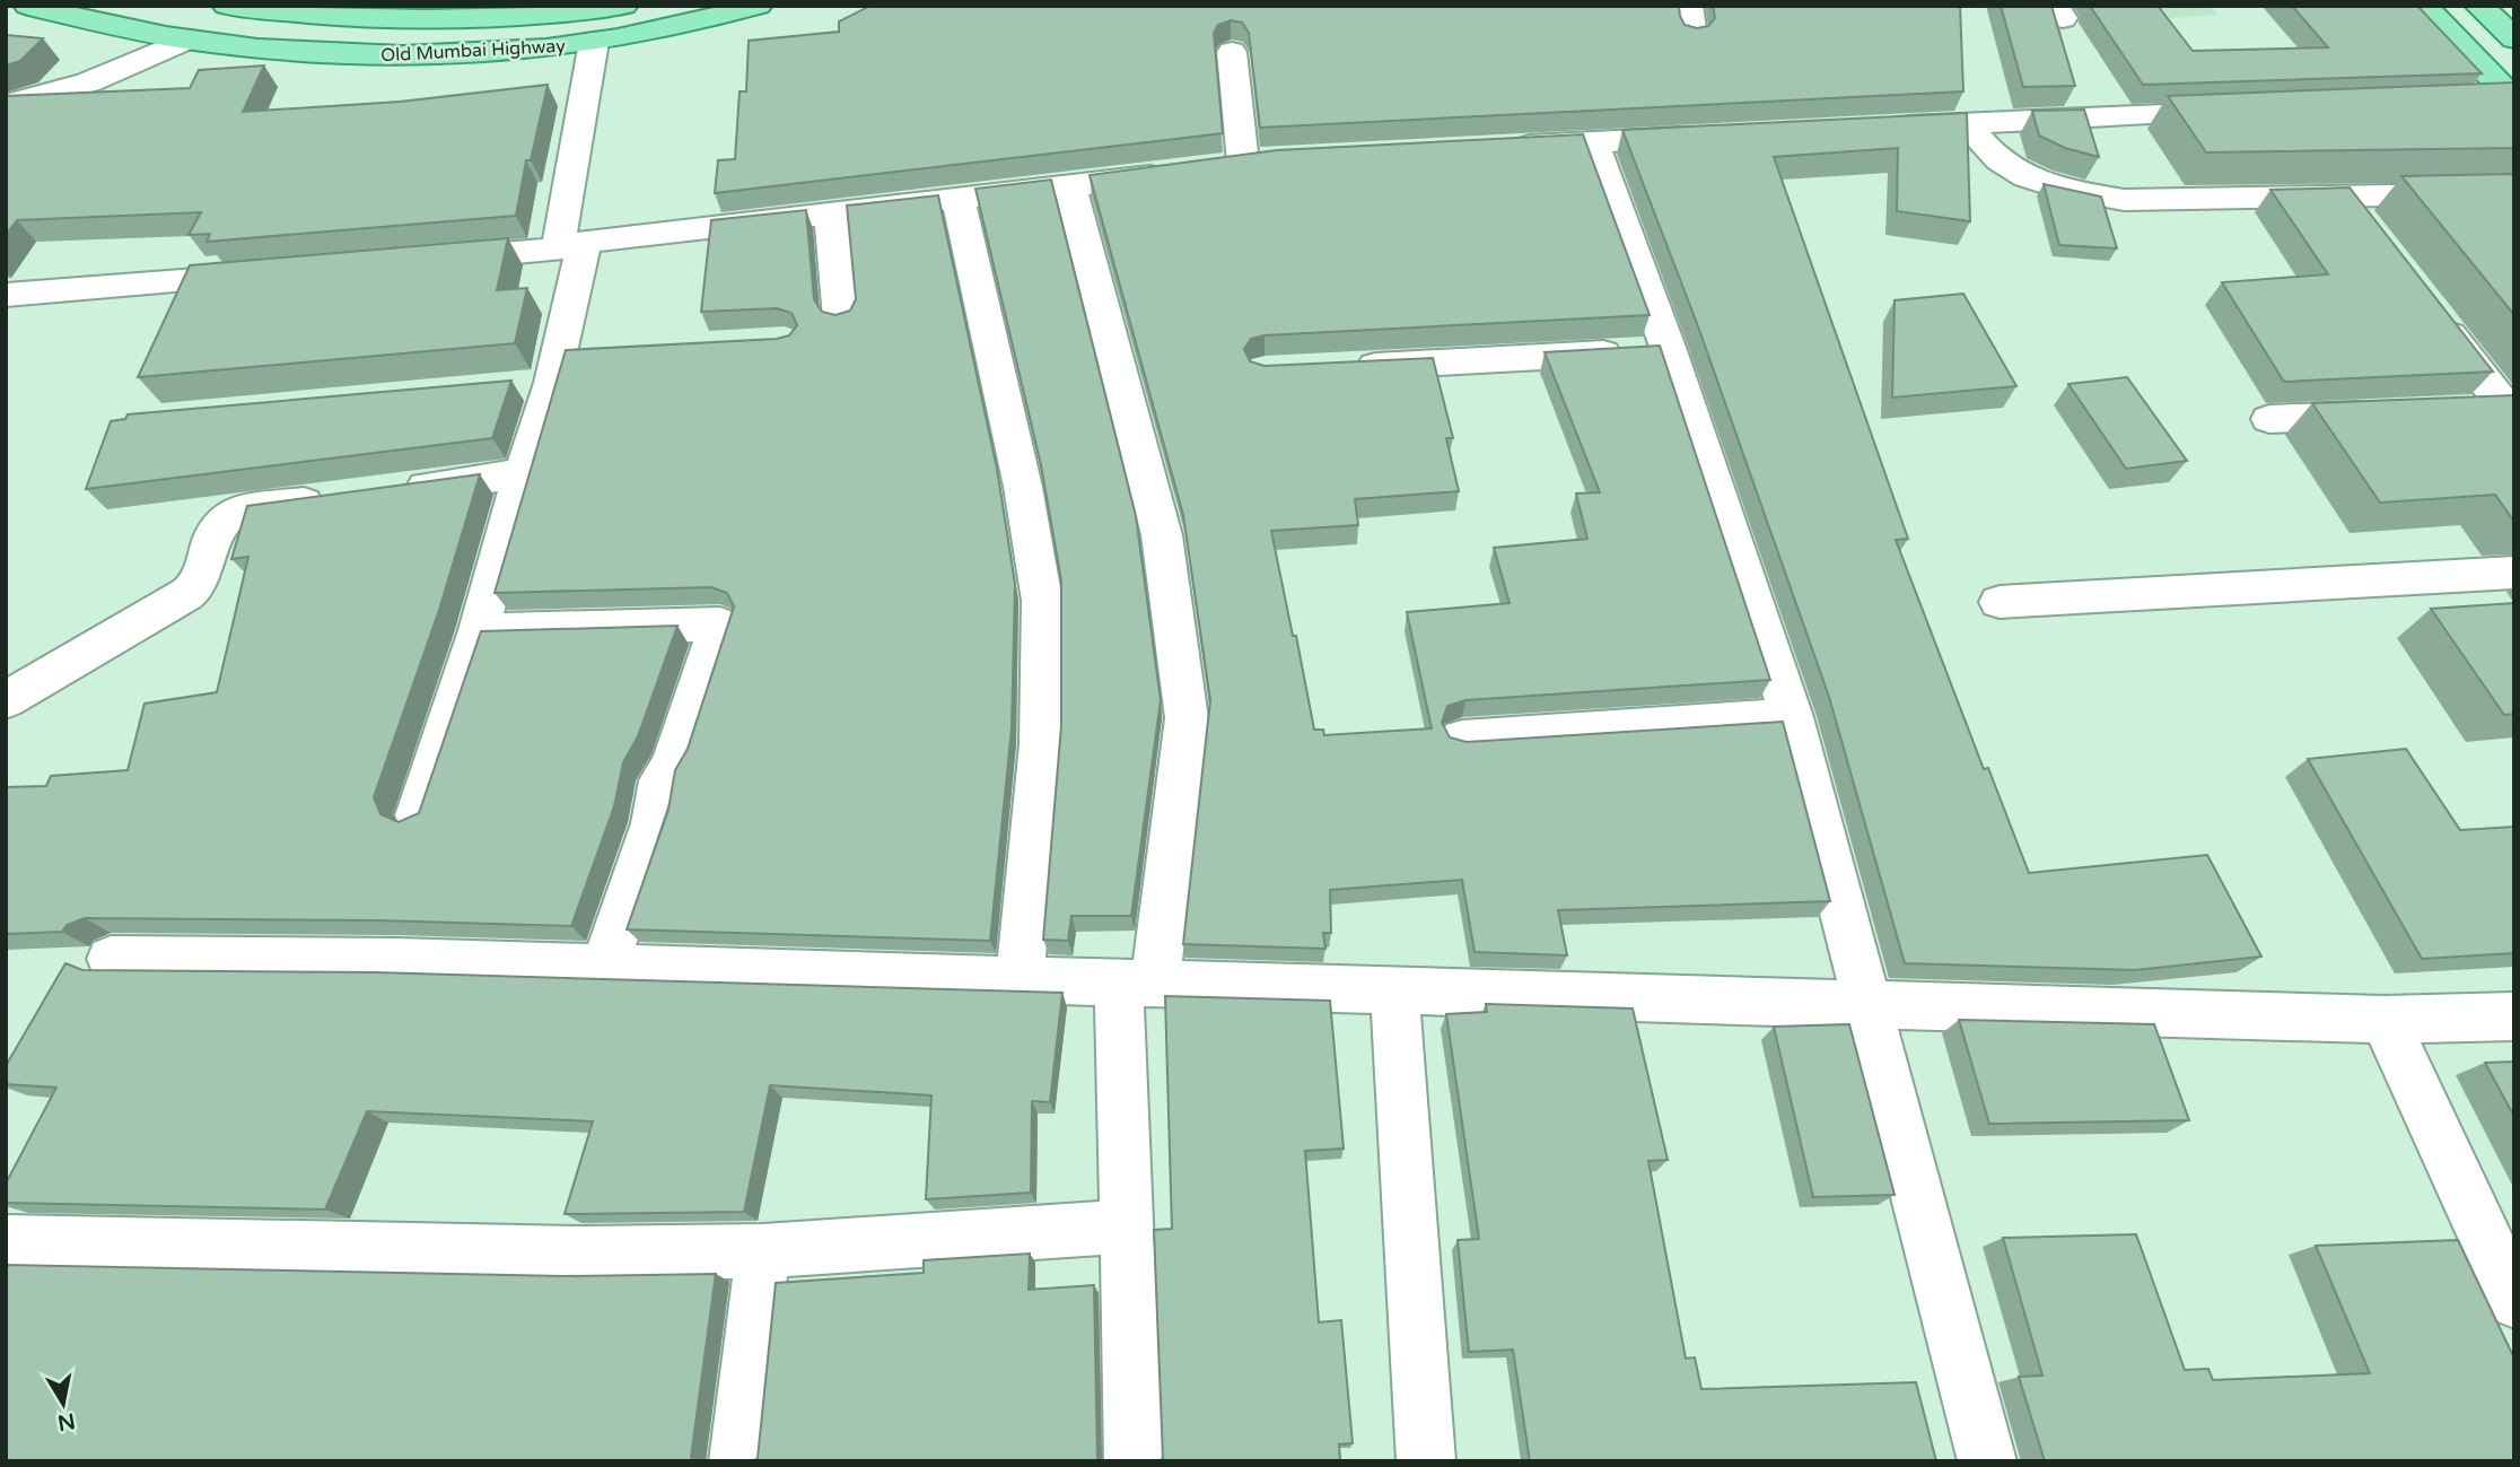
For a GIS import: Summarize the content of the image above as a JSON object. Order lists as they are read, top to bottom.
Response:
{
  "streets": {
    "main road": ["Old Mumbai Highway"]
  },
  "north": "bottom"
}
